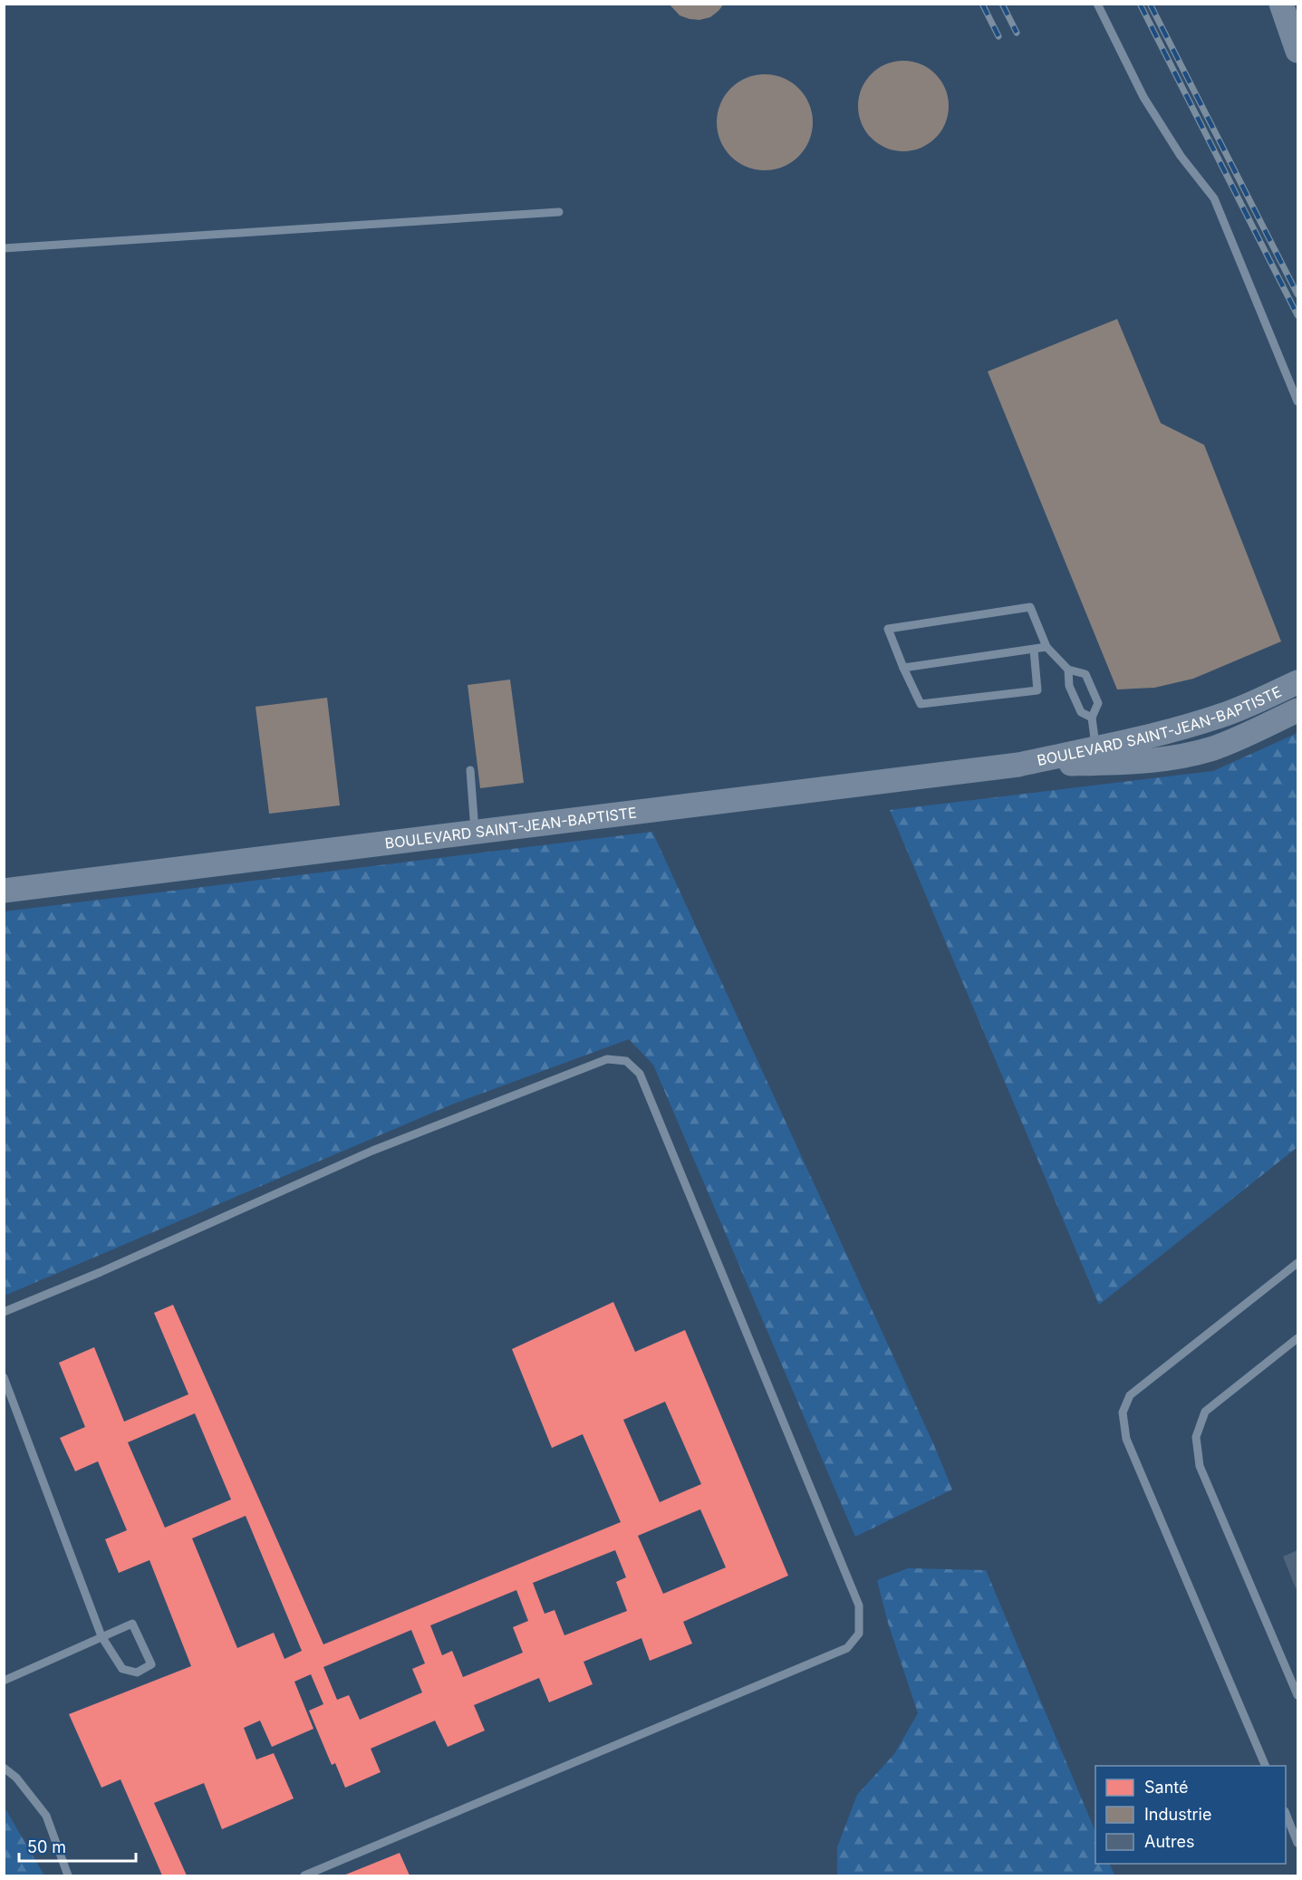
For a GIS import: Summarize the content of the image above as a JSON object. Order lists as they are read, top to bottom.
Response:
{
  "streets": {
    "main road": ["BOULEVARD SAINT-JEAN-BAPTISTE"]
  },
  "legend": ["Santé", "Industrie", "Autres"],
  "scale_bar": "50 m"
}
